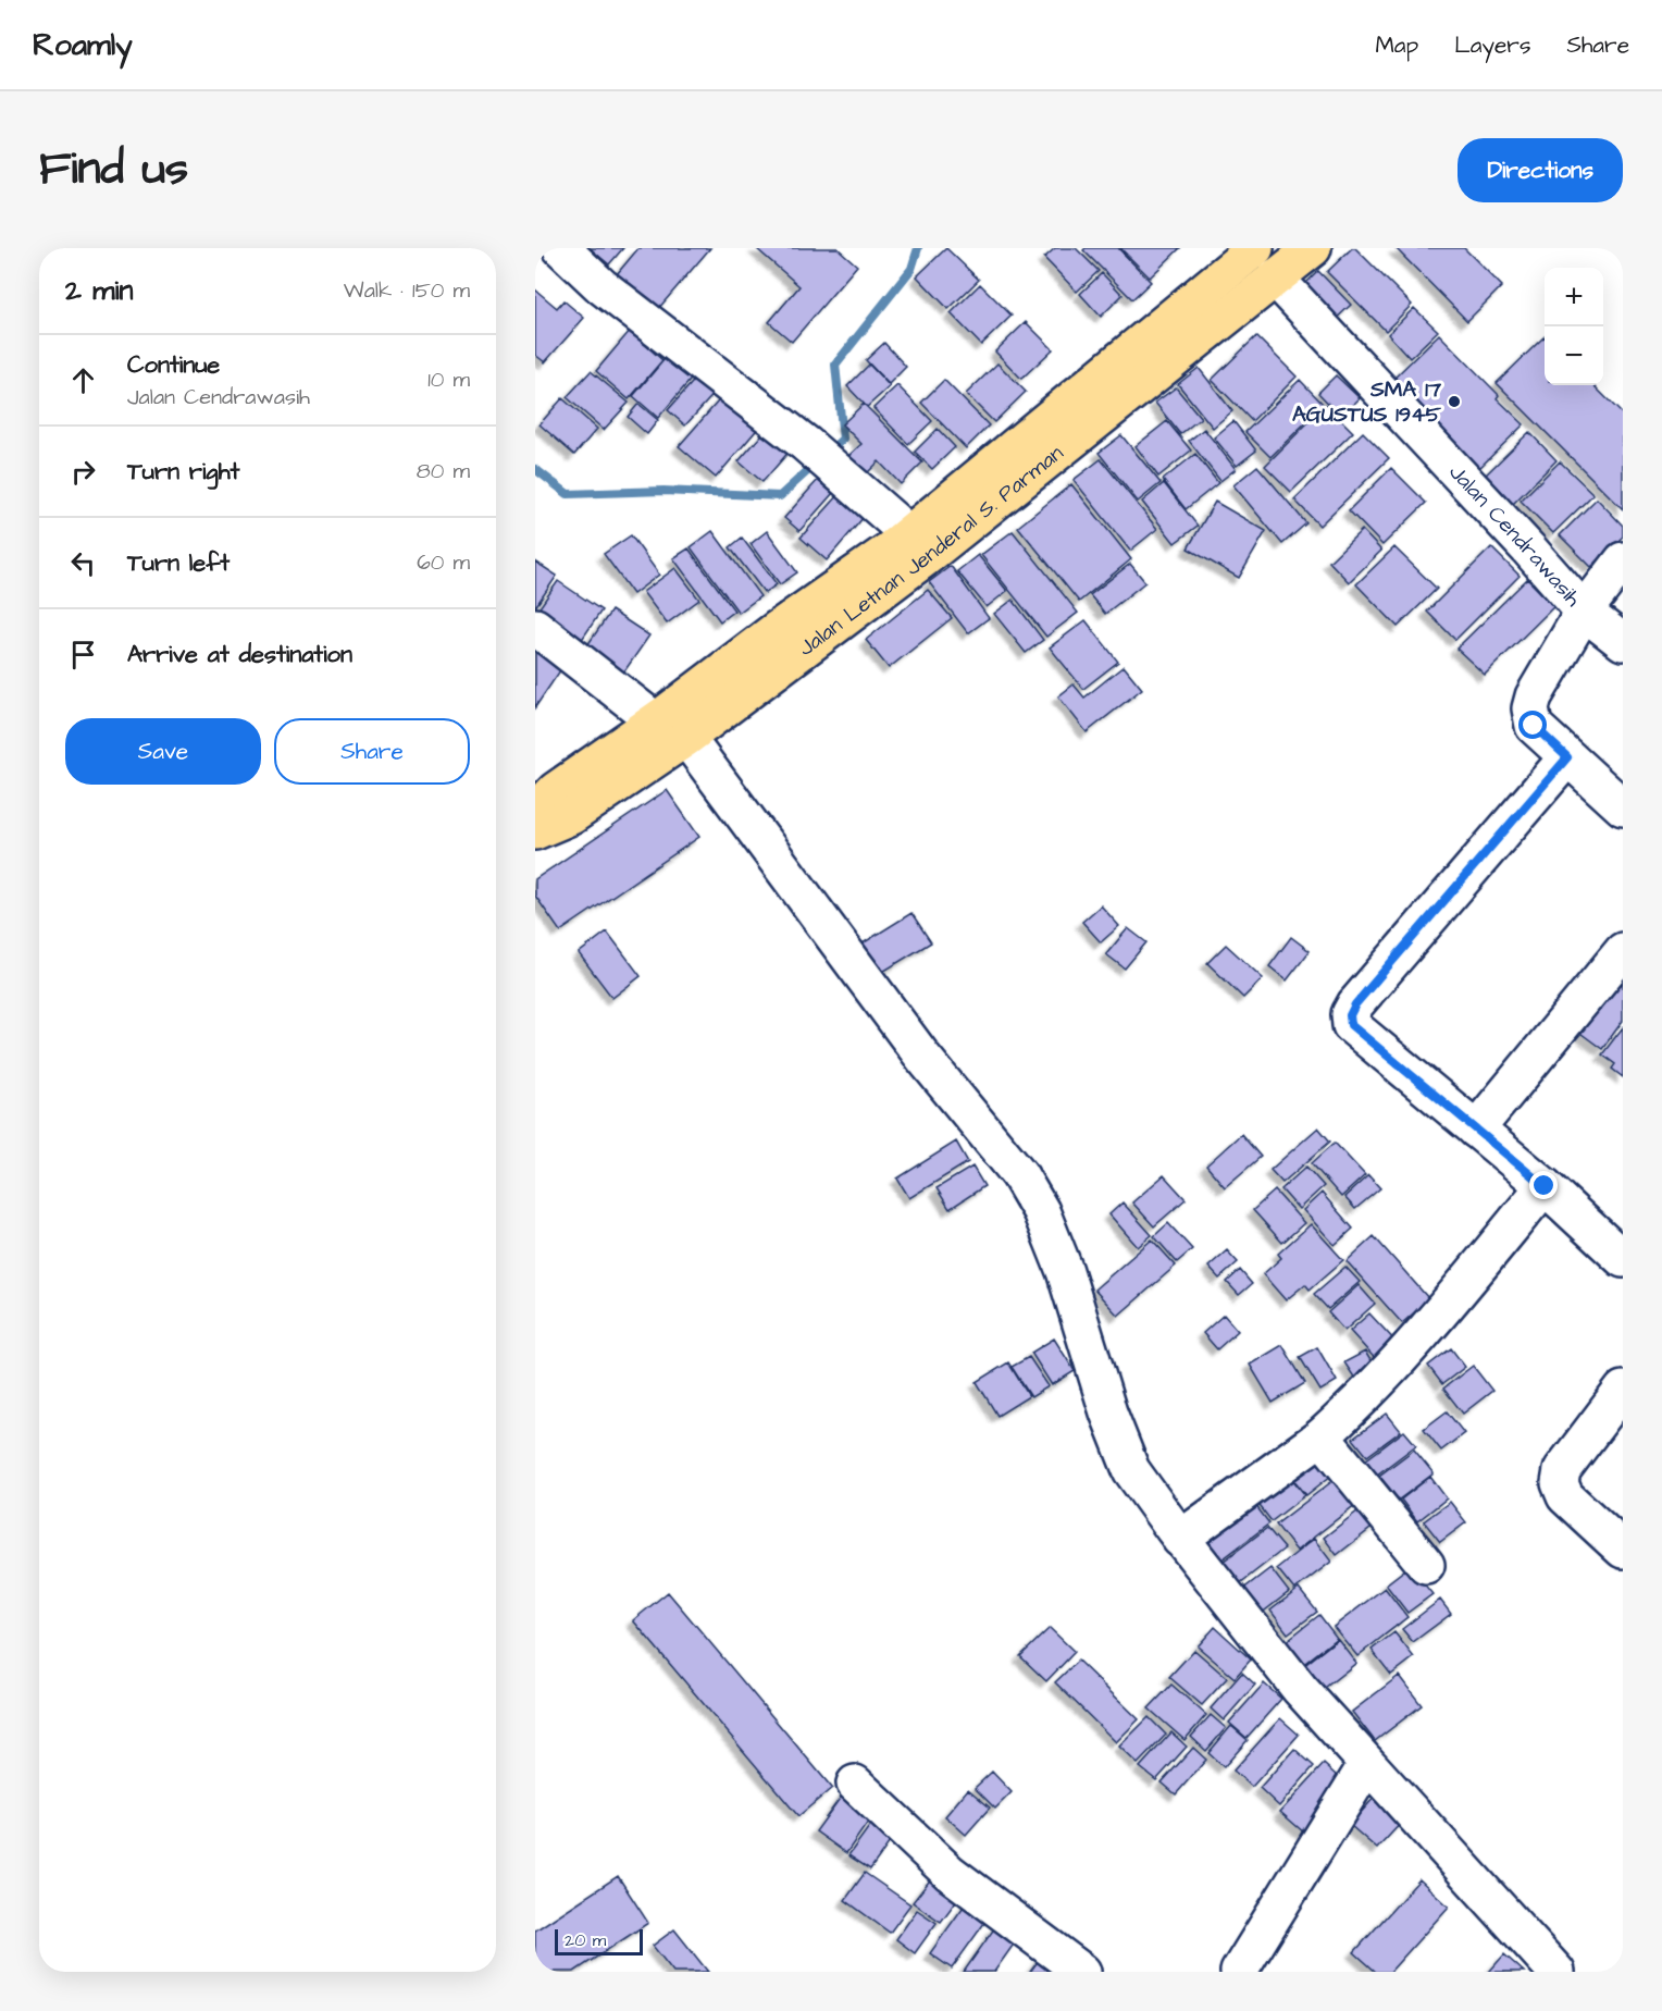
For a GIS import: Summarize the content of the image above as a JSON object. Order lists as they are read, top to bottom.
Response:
{
  "streets": {
    "highway": ["Jalan Letnan Jenderal S. Parman"],
    "street": ["Jalan Cendrawasih"]
  },
  "crossings": [
    ["Jalan Cendrawasih", "Jalan Letnan Jenderal S. Parman"]
  ],
  "places": ["SMA 17 AGUSTUS 1945"],
  "scale_bar": "20 m",
  "page": {
    "header": "Roamly",
    "nav": ["Map", "Layers", "Share"],
    "title": "Find us",
    "buttons": [
      "Directions",
      ["Save", "Share"]
    ],
    "heading": ["2 min", "Walk · 150 m"],
    "map_buttons": ["+", "−"],
    "list": [
      ["Continue", "Jalan Cendrawasih", "10 m"],
      ["Turn right", "80 m"],
      ["Turn left", "60 m"],
      "Arrive at destination"
    ],
    "scale": "20 m"
  }
}
